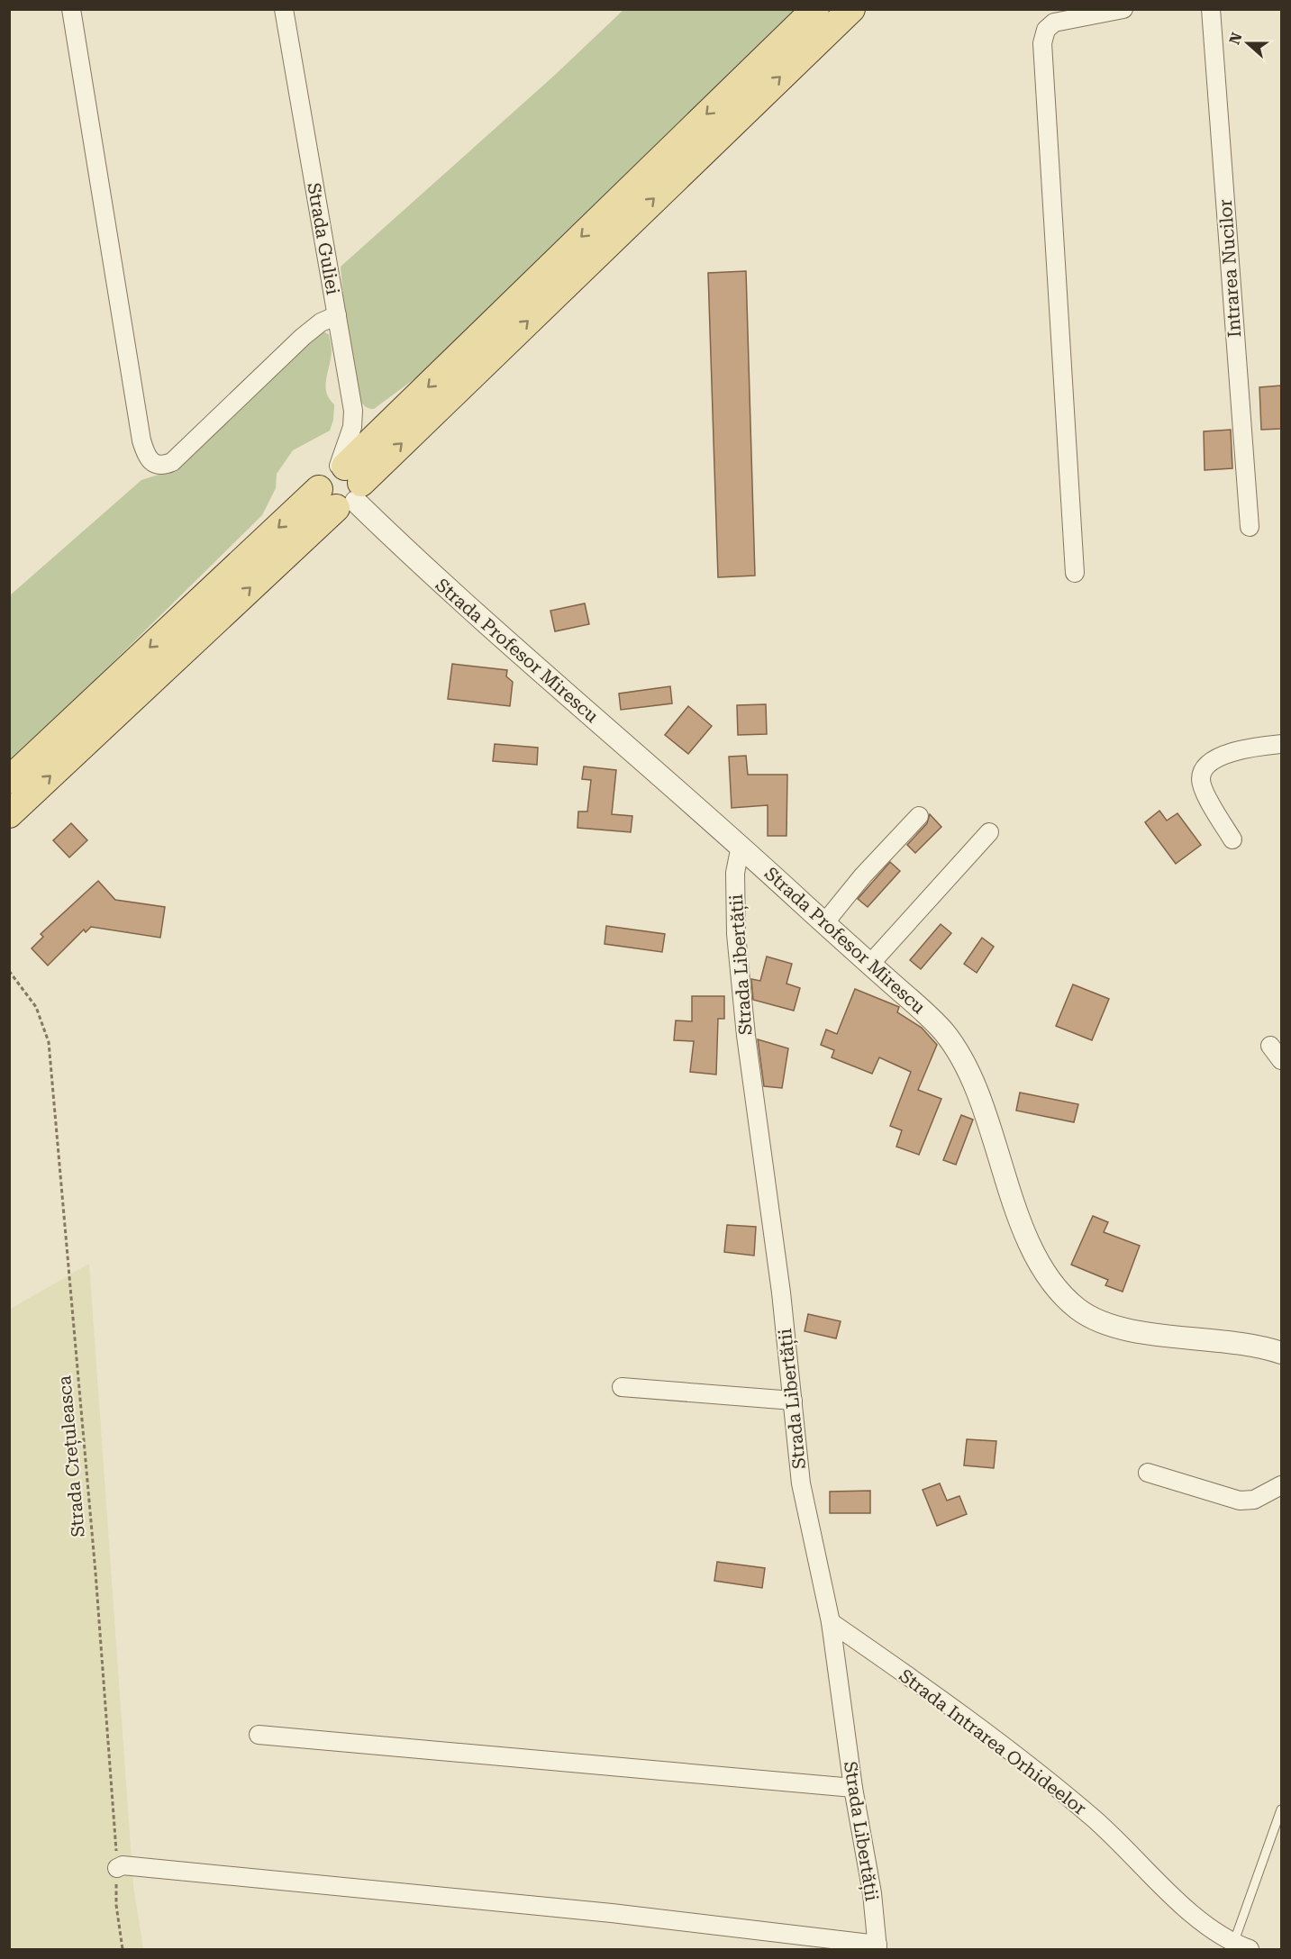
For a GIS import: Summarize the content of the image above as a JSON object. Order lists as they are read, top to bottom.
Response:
{
  "streets": {
    "street": [
      "Strada Guliei",
      "Intrarea Nucilor",
      "Strada Profesor Mirescu",
      "Strada Libertății",
      "Strada Intrarea Orhideelor"
    ],
    "path": ["Strada Crețuleasca"]
  },
  "crossings": [
    ["Strada Guliei", "Strada Profesor Mirescu"],
    ["Strada Profesor Mirescu", "Strada Libertății"],
    ["Strada Libertății", "Strada Intrarea Orhideelor"]
  ],
  "north": "left"
}
